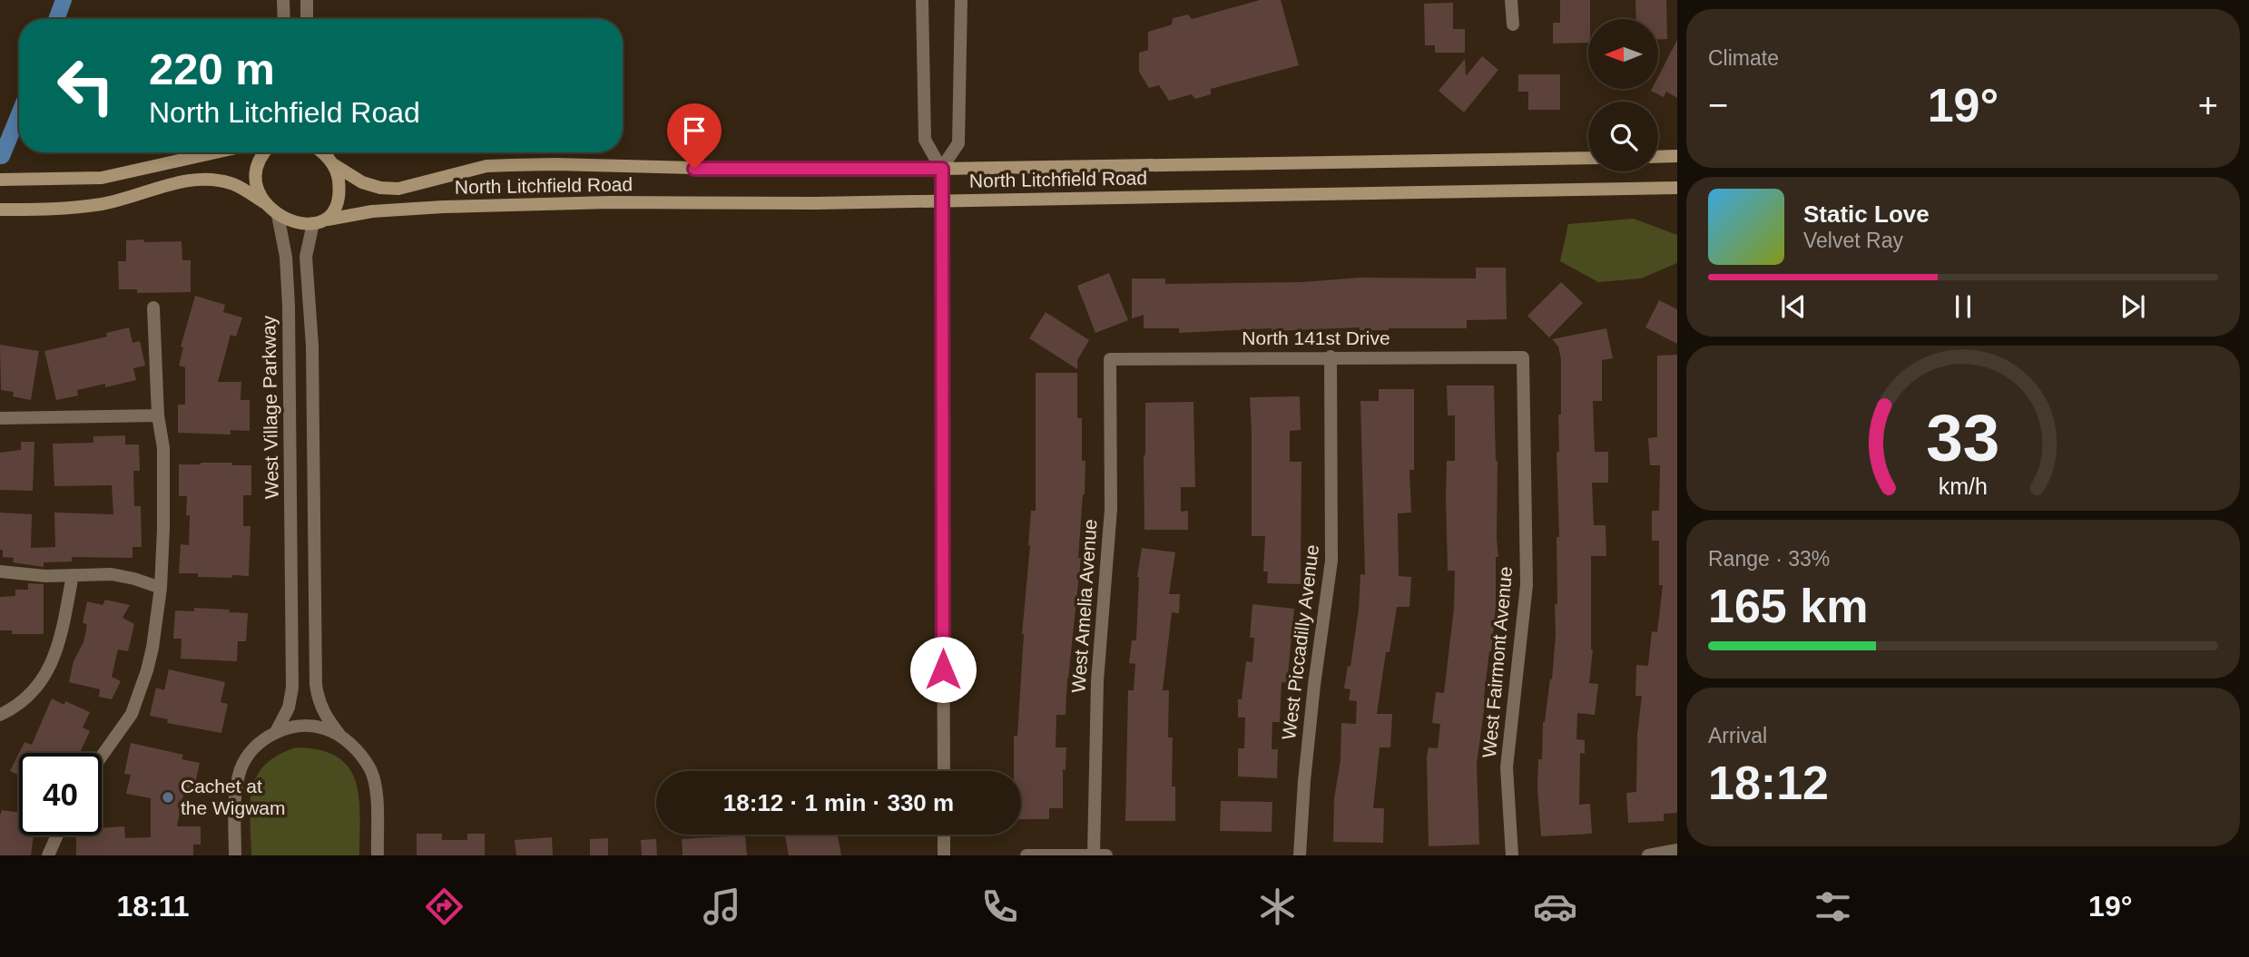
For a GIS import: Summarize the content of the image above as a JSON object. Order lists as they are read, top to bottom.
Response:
{
  "streets": {
    "main road": ["North Litchfield Road"],
    "street": [
      "North 141st Drive",
      "West Village Parkway",
      "West Amelia Avenue",
      "West Piccadilly Avenue",
      "West Fairmont Avenue"
    ]
  },
  "crossings": [
    ["North 141st Drive", "West Amelia Avenue"],
    ["North 141st Drive", "West Piccadilly Avenue"],
    ["North 141st Drive", "West Fairmont Avenue"]
  ],
  "places": ["Cachet at the Wigwam"],
  "north": "left",
  "page": {
    "tile": [
      "Climate",
      ["Range · 33%", "165 km"],
      ["Arrival", "18:12"]
    ],
    "turn": ["220 m", "North Litchfield Road"],
    "heat": ["−", "19°", "+"],
    "song": ["Static Love", "Velvet Ray"],
    "limit": "40",
    "trip": "18:12 · 1 min · 330 m",
    "tabs": ["18:11", "19°"],
    "gauge": ["33", "km/h"]
  }
}
